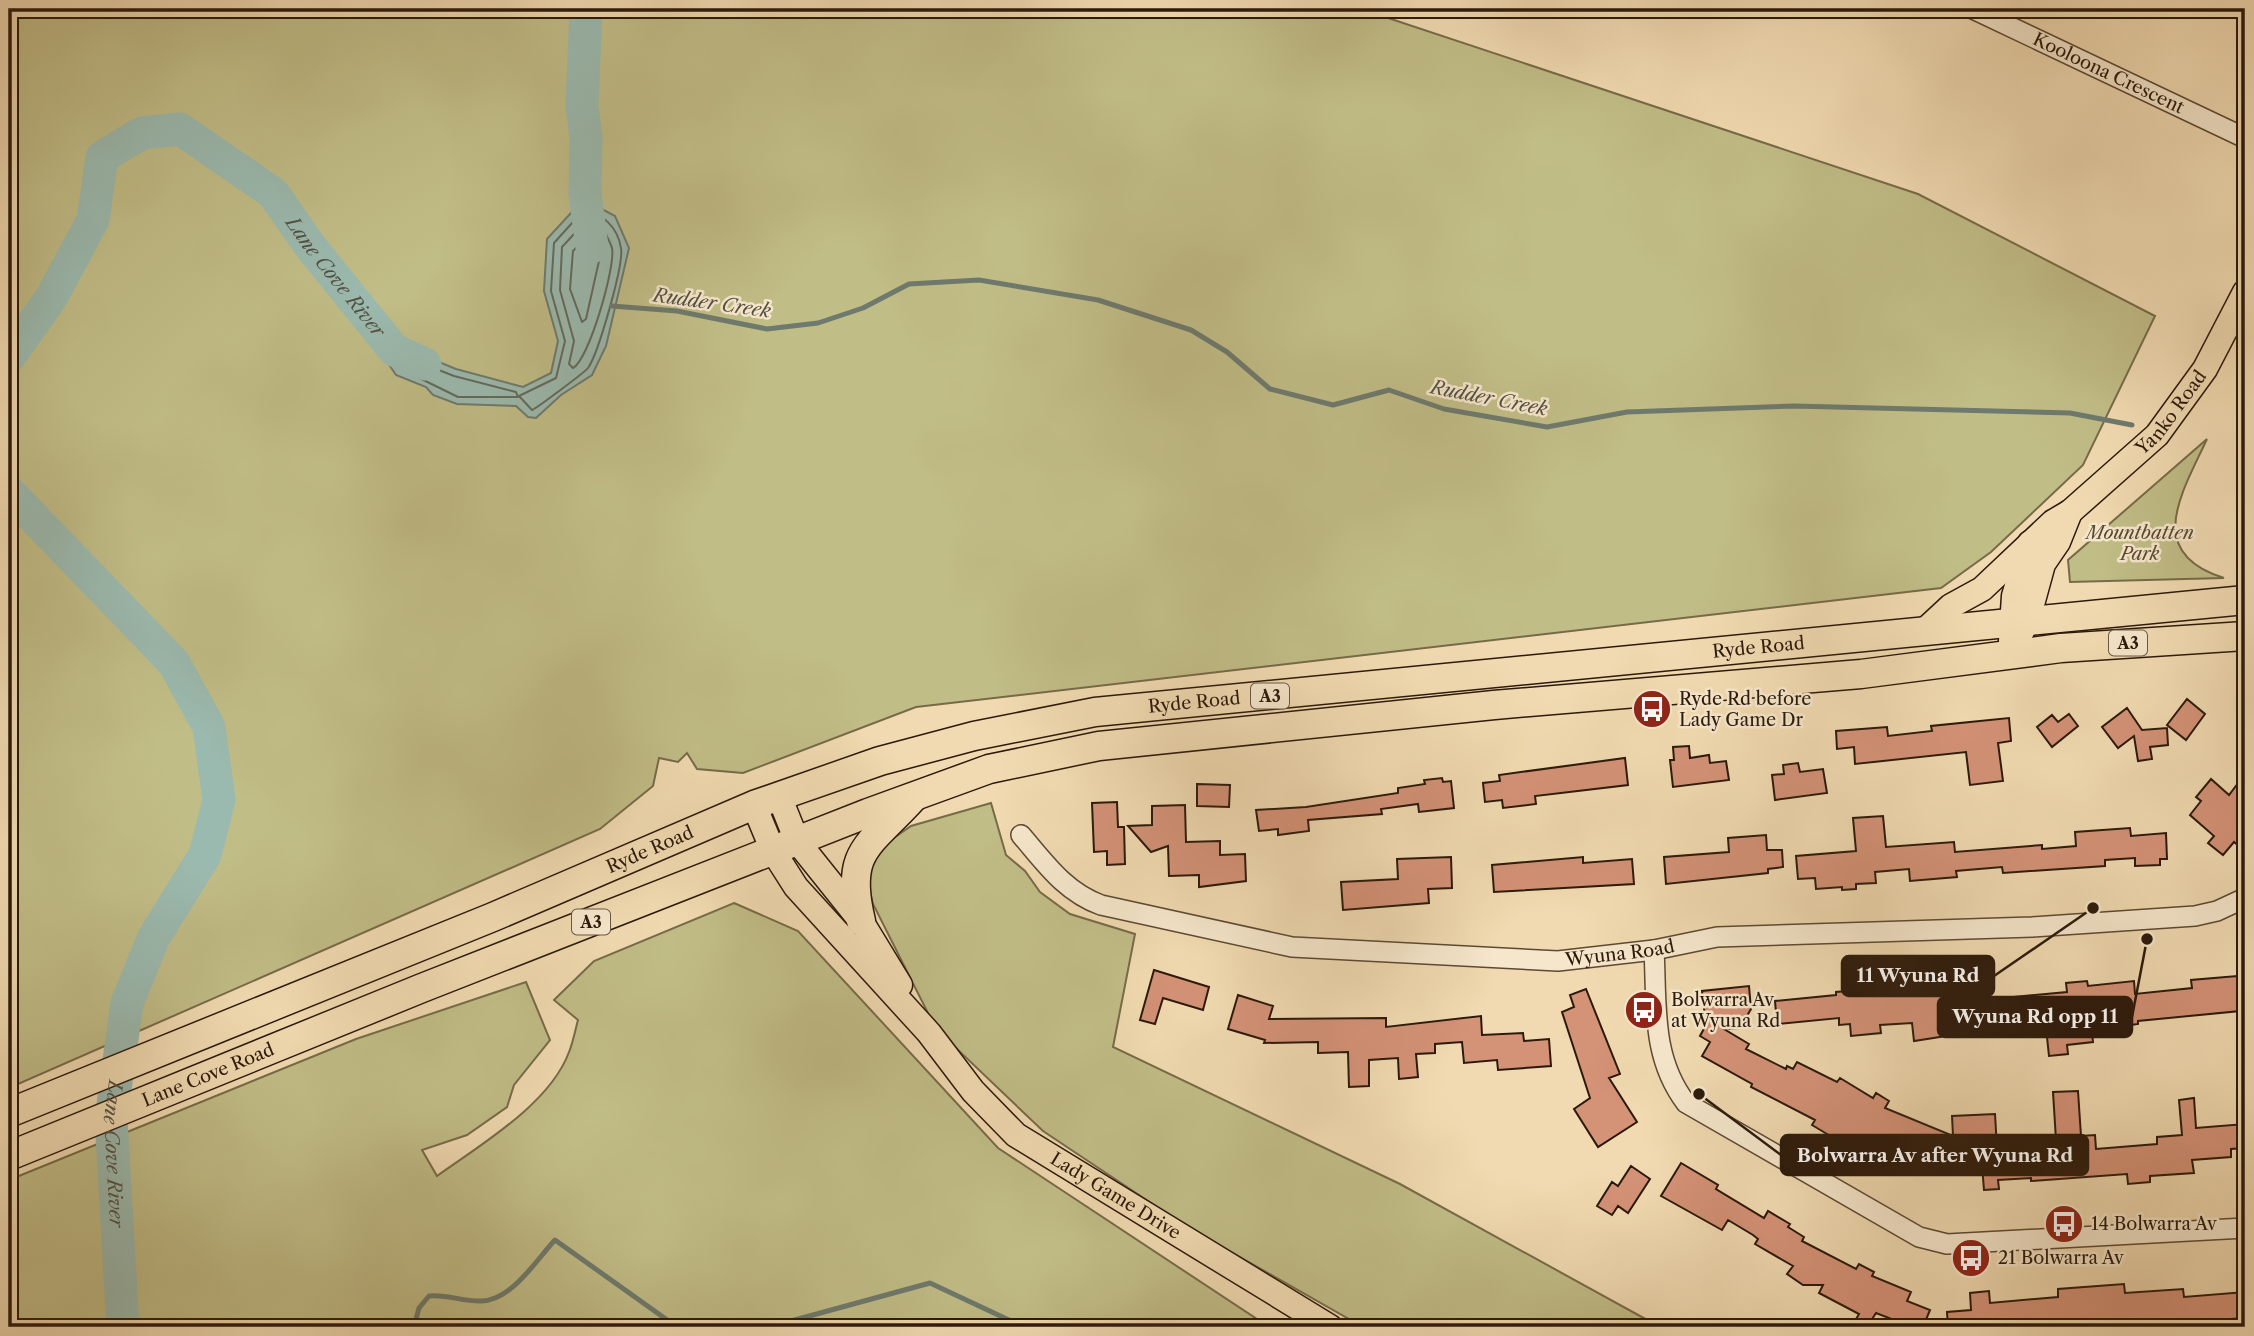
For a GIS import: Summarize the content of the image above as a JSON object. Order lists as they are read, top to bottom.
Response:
{
  "streets": {
    "highway": ["A3", "Ryde Road", "Lane Cove Road"],
    "main road": ["Yanko Road", "Lady Game Drive"],
    "street": ["Kooloona Crescent", "Wyuna Road"]
  },
  "crossings": [
    ["Yanko Road", "Ryde Road"],
    ["Ryde Road", "Lane Cove Road"],
    ["Ryde Road", "Lady Game Drive"]
  ],
  "water": ["Lane Cove River", "Rudder Creek"],
  "parks": ["Mountbatten Park"],
  "places": {
    "bus stop": [
      "Ryde Rd before Lady Game Dr",
      "Bolwarra Av at Wyuna Rd",
      "14 Bolwarra Av",
      "21 Bolwarra Av"
    ],
    "other": ["11 Wyuna Rd", "Wyuna Rd opp 11", "Bolwarra Av after Wyuna Rd"]
  }
}
